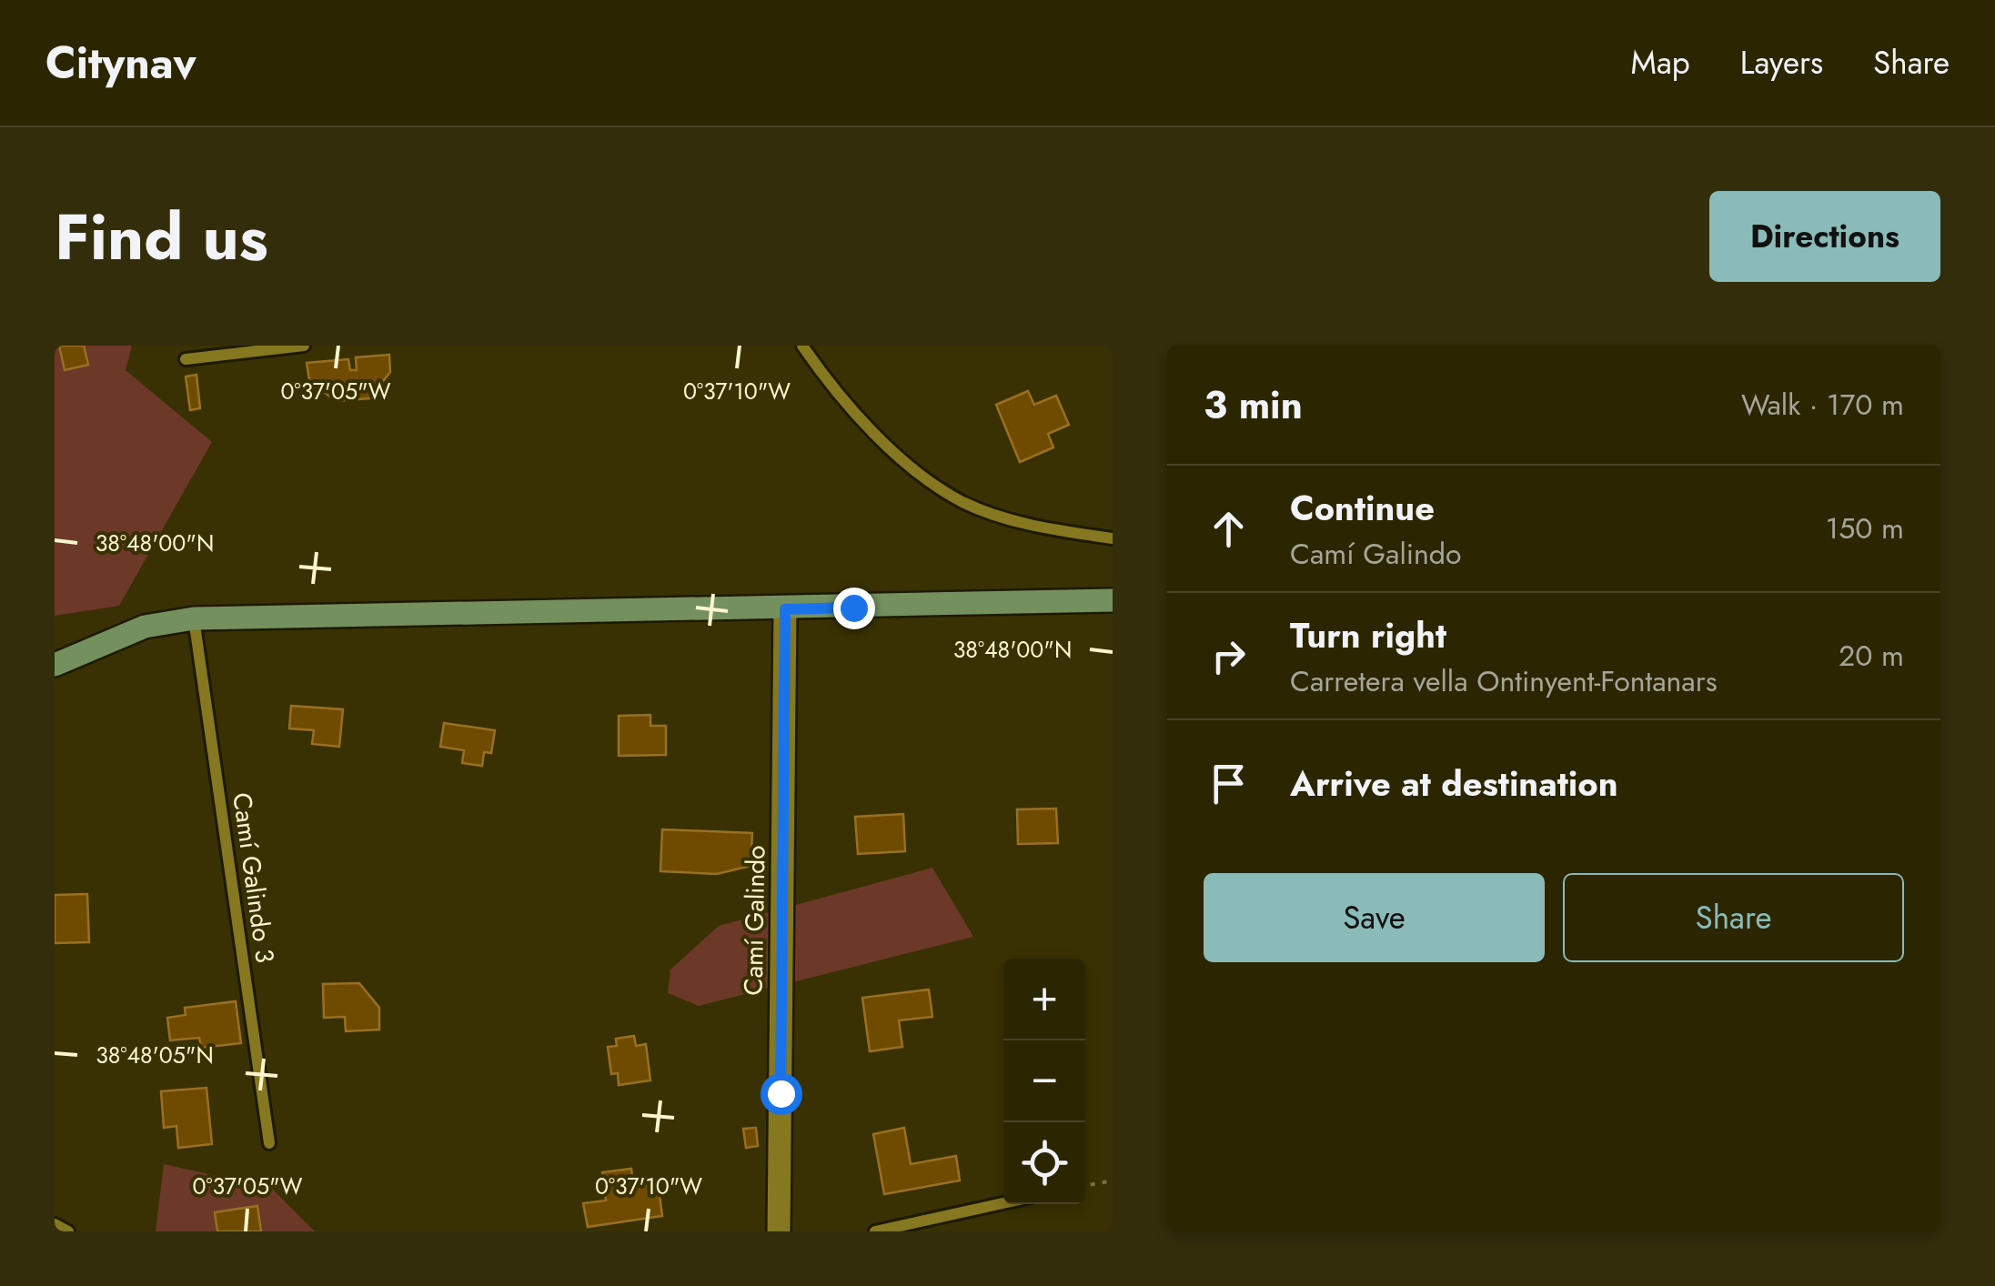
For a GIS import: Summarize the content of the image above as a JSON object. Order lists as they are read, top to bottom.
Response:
{
  "streets": {
    "street": ["Camí Galindo"],
    "lane": ["Camí Galindo 3"]
  },
  "page": {
    "header": "Citynav",
    "nav": ["Map", "Layers", "Share"],
    "title": "Find us",
    "buttons": [
      "Directions",
      ["Save", "Share"]
    ],
    "heading": ["3 min", "Walk · 170 m"],
    "list": [
      ["Continue", "Camí Galindo", "150 m"],
      ["Turn right", "Carretera vella Ontinyent-Fontanars", "20 m"],
      "Arrive at destination"
    ],
    "map_buttons": ["+", "−"]
  },
  "coordinates": [
    "0°37'05\"W",
    "0°37'10\"W",
    "38°48'00\"N",
    "38°48'05\"N"
  ]
}
